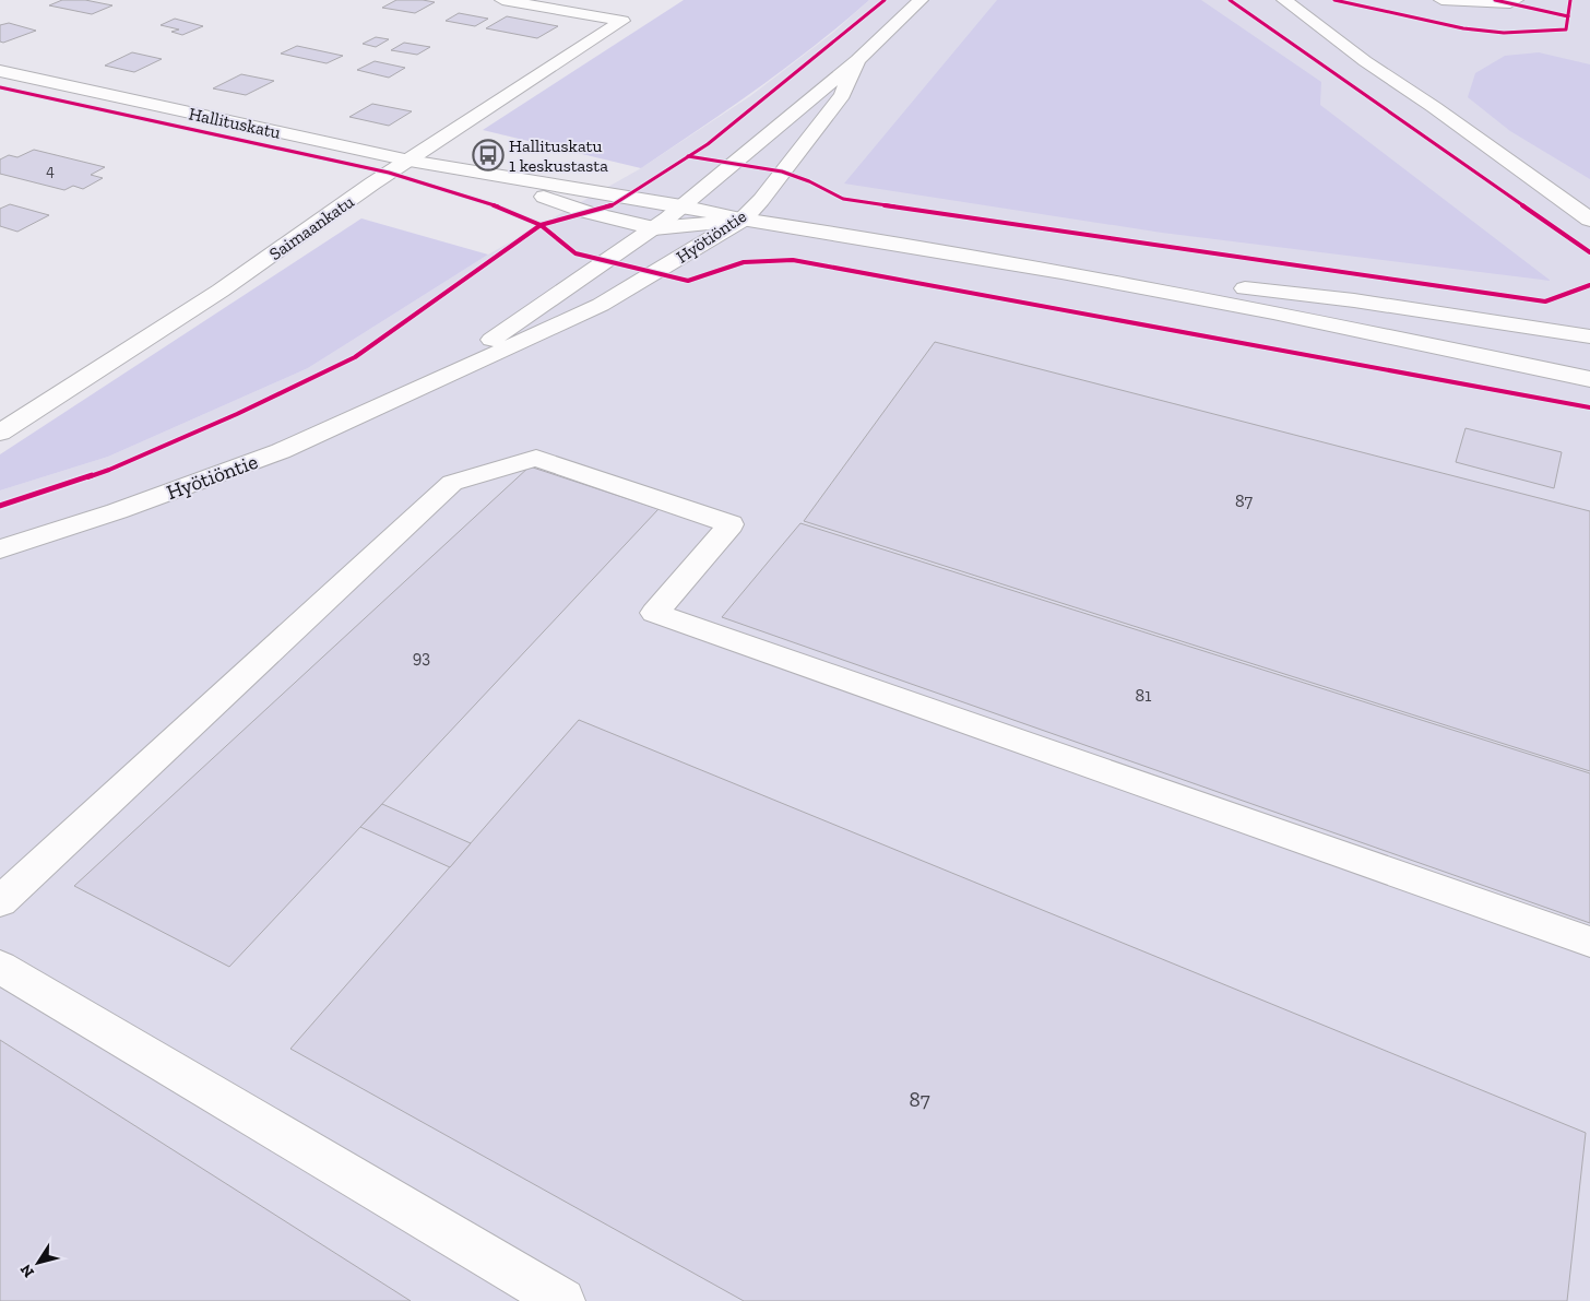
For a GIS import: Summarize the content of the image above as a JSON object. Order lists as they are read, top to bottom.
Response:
{
  "streets": {
    "street": ["Hallituskatu", "Saimaankatu", "Hyötiöntie"]
  },
  "crossings": [
    ["Hallituskatu", "Saimaankatu"],
    ["Hallituskatu", "Hyötiöntie"]
  ],
  "places": {
    "bus stop": ["Hallituskatu 1 keskustasta"]
  },
  "house_numbers": [
    "4",
    "87",
    "93",
    "81",
    "87"
  ],
  "north": "bottom left"
}
